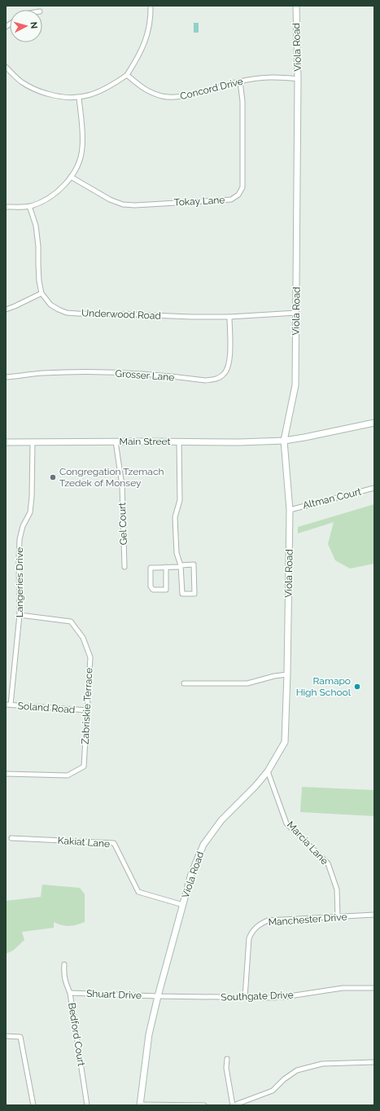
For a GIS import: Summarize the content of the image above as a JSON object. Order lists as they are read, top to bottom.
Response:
{
  "streets": {
    "street": [
      "Viola Road",
      "Concord Drive",
      "Tokay Lane",
      "Underwood Road",
      "Grosser Lane",
      "Main Street",
      "Altman Court",
      "Gel Court",
      "Langeries Drive",
      "Zabriskie Terrace",
      "Soland Road",
      "Kakiat Lane",
      "Marcia Lane",
      "Manchester Drive",
      "Shuart Drive",
      "Southgate Drive",
      "Bedford Court"
    ]
  },
  "crossings": [
    ["Viola Road", "Concord Drive"],
    ["Viola Road", "Underwood Road"],
    ["Viola Road", "Main Street"],
    ["Viola Road", "Altman Court"],
    ["Viola Road", "Kakiat Lane"],
    ["Viola Road", "Marcia Lane"],
    ["Viola Road", "Shuart Drive"],
    ["Viola Road", "Southgate Drive"],
    ["Concord Drive", "Tokay Lane"],
    ["Underwood Road", "Grosser Lane"],
    ["Main Street", "Gel Court"],
    ["Main Street", "Langeries Drive"],
    ["Langeries Drive", "Zabriskie Terrace"],
    ["Langeries Drive", "Soland Road"],
    ["Zabriskie Terrace", "Soland Road"],
    ["Marcia Lane", "Manchester Drive"],
    ["Manchester Drive", "Southgate Drive"],
    ["Shuart Drive", "Southgate Drive"],
    ["Shuart Drive", "Bedford Court"]
  ],
  "places": ["Congregation Tzemach Tzedek of Monsey", "Ramapo High School"],
  "north": "right"
}
